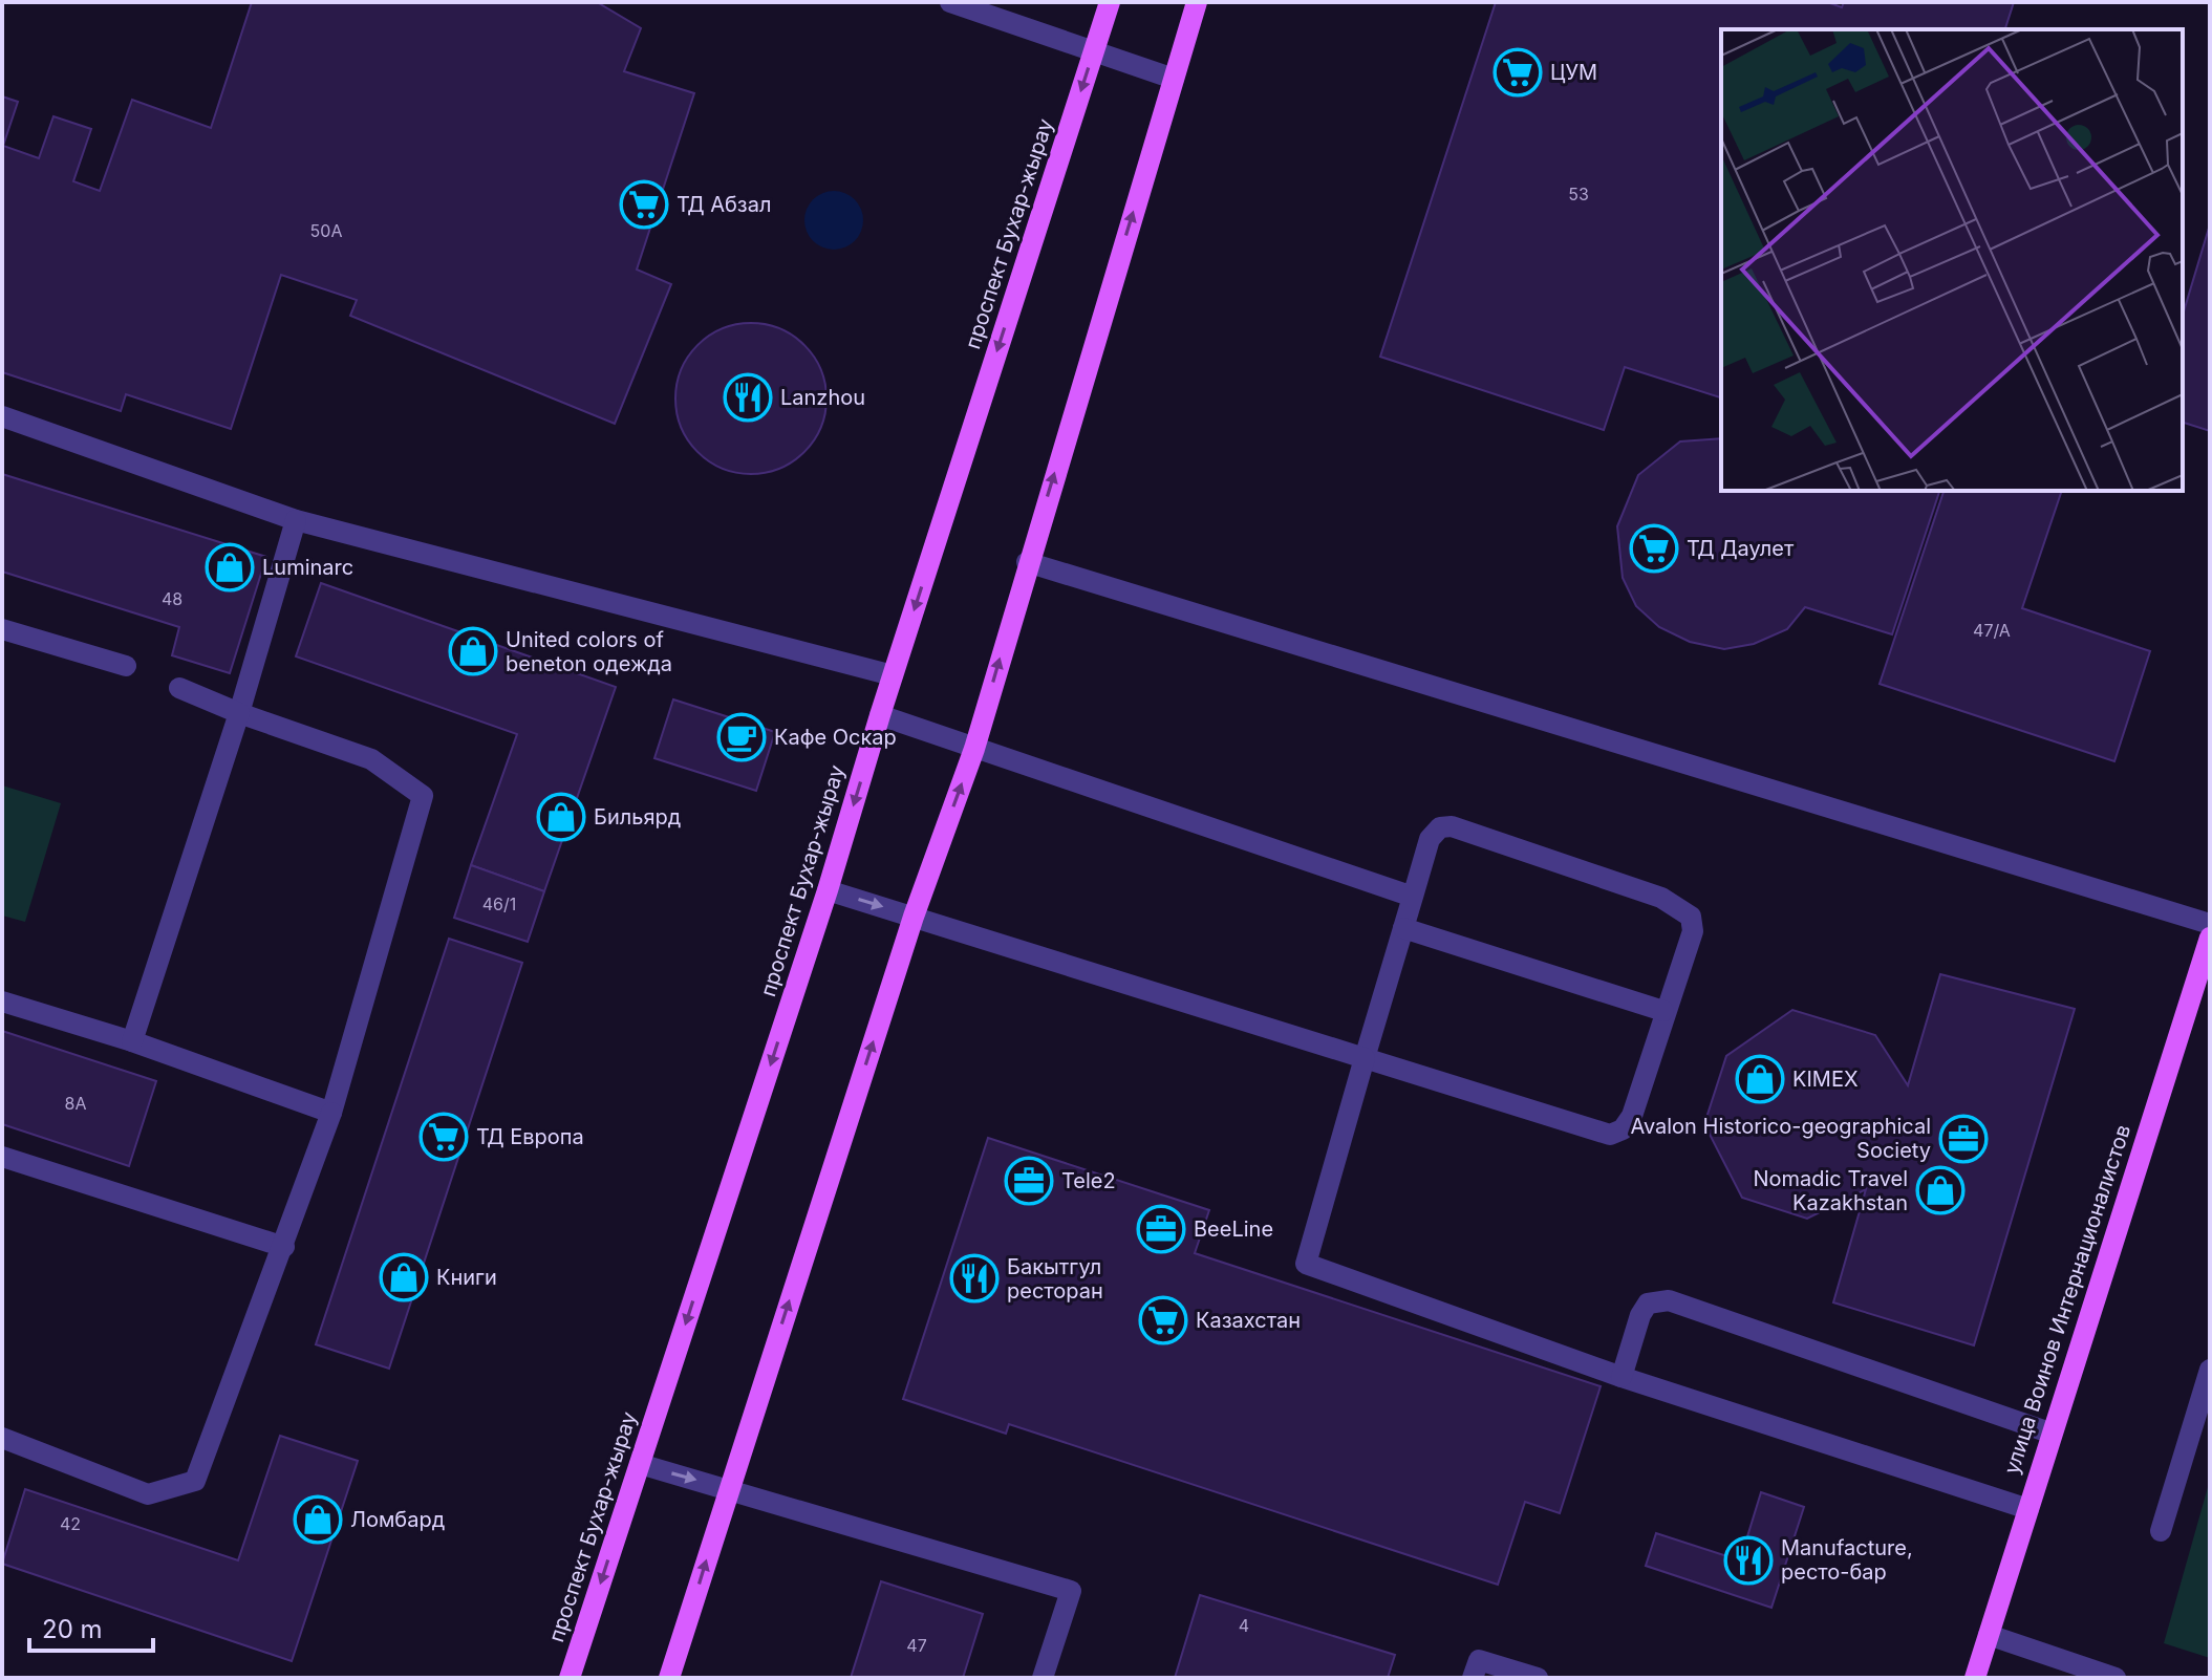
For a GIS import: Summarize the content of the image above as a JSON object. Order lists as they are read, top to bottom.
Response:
{
  "streets": {
    "main road": ["проспект Бухар-жырау", "улица Воинов Интернационалистов"]
  },
  "places": {
    "supermarket": [
      "ЦУМ",
      "ТД Абзал",
      "ТД Даулет",
      "ТД Европа",
      "Казахстан"
    ],
    "restaurant": ["Lanzhou", "Бакытгул ресторан", "Manufacture, ресто-бар"],
    "shop": [
      "Luminarc",
      "United colors of beneton одежда",
      "Бильярд",
      "KIMEX",
      "Nomadic Travel Kazakhstan",
      "Книги",
      "Ломбард"
    ],
    "cafe": ["Кафе Оскар"],
    "office": ["Avalon Historico-geographical Society", "Tele2", "BeeLine"]
  },
  "house_numbers": [
    "53",
    "50А",
    "48",
    "47/А",
    "46/1",
    "8А",
    "42",
    "4",
    "47"
  ],
  "scale_bar": "20 m"
}
